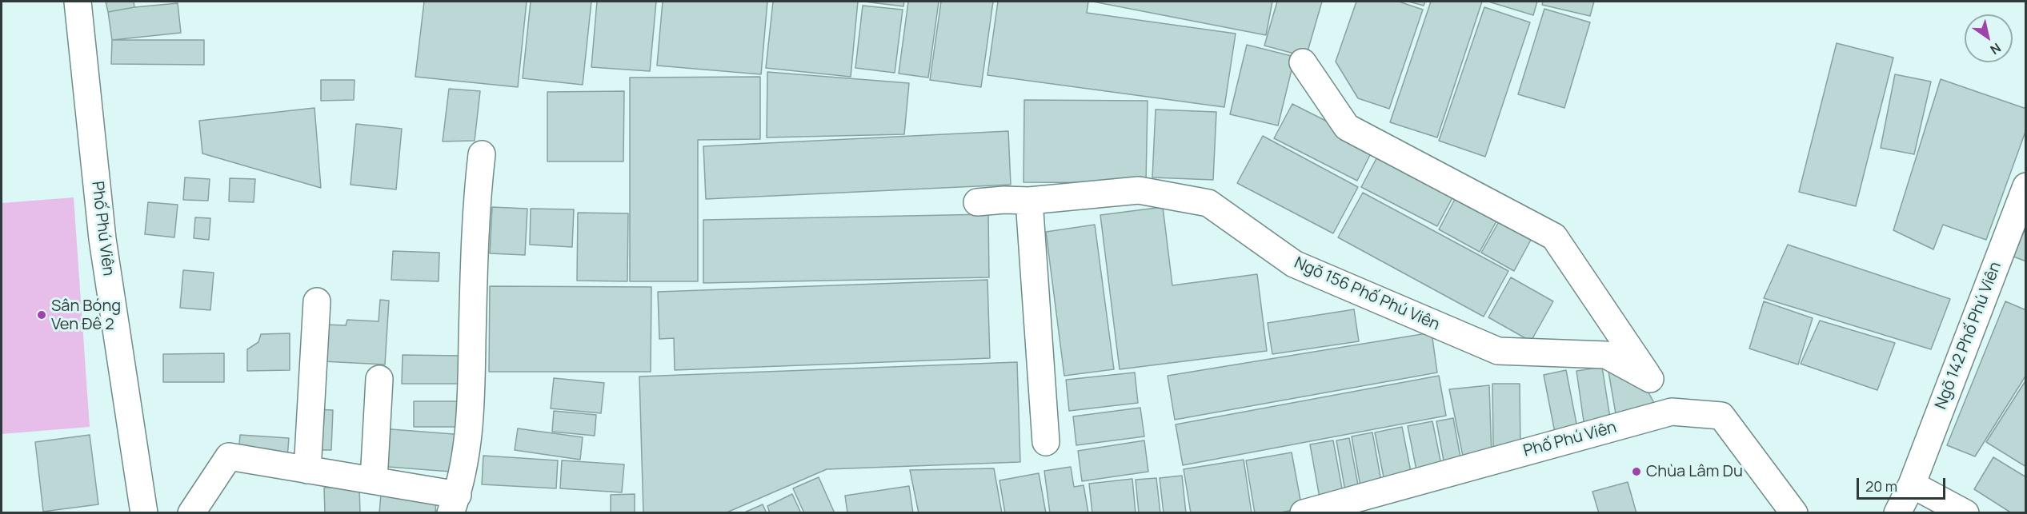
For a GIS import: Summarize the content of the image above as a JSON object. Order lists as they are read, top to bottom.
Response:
{
  "streets": {
    "street": ["Phố Phú Viên", "Ngõ 156 Phố Phú Viên", "Ngõ 142 Phố Phú Viên"]
  },
  "places": ["Sân Bóng Ven Đê 2", "Chùa Lâm Du"],
  "scale_bar": "20 m",
  "north": "bottom right"
}
